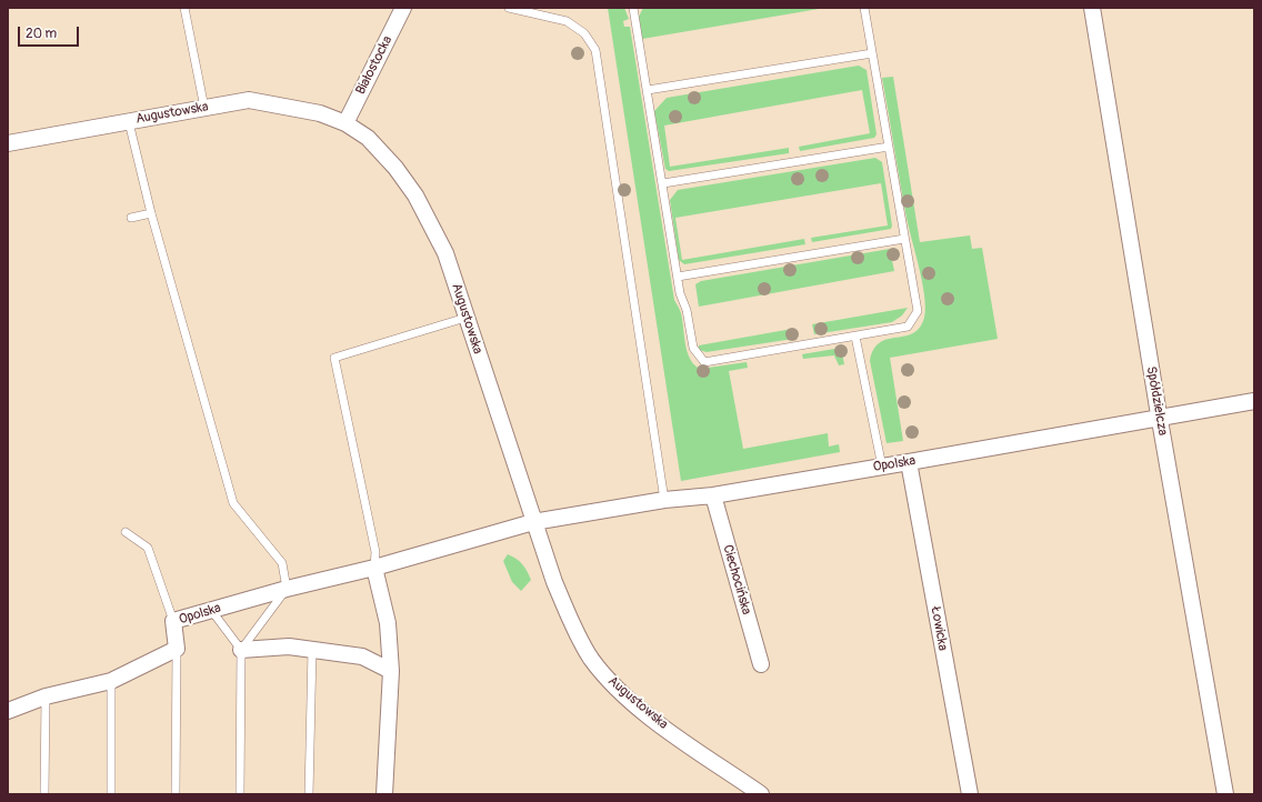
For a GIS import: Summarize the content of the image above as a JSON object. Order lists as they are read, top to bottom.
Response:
{
  "streets": {
    "street": [
      "Białostocka",
      "Augustowska",
      "Spółdzielcza",
      "Opolska",
      "Ciechocińska",
      "Łowicka"
    ]
  },
  "crossings": [
    ["Białostocka", "Augustowska"],
    ["Augustowska", "Opolska"],
    ["Spółdzielcza", "Opolska"],
    ["Opolska", "Ciechocińska"],
    ["Opolska", "Łowicka"]
  ],
  "scale_bar": "20 m"
}
